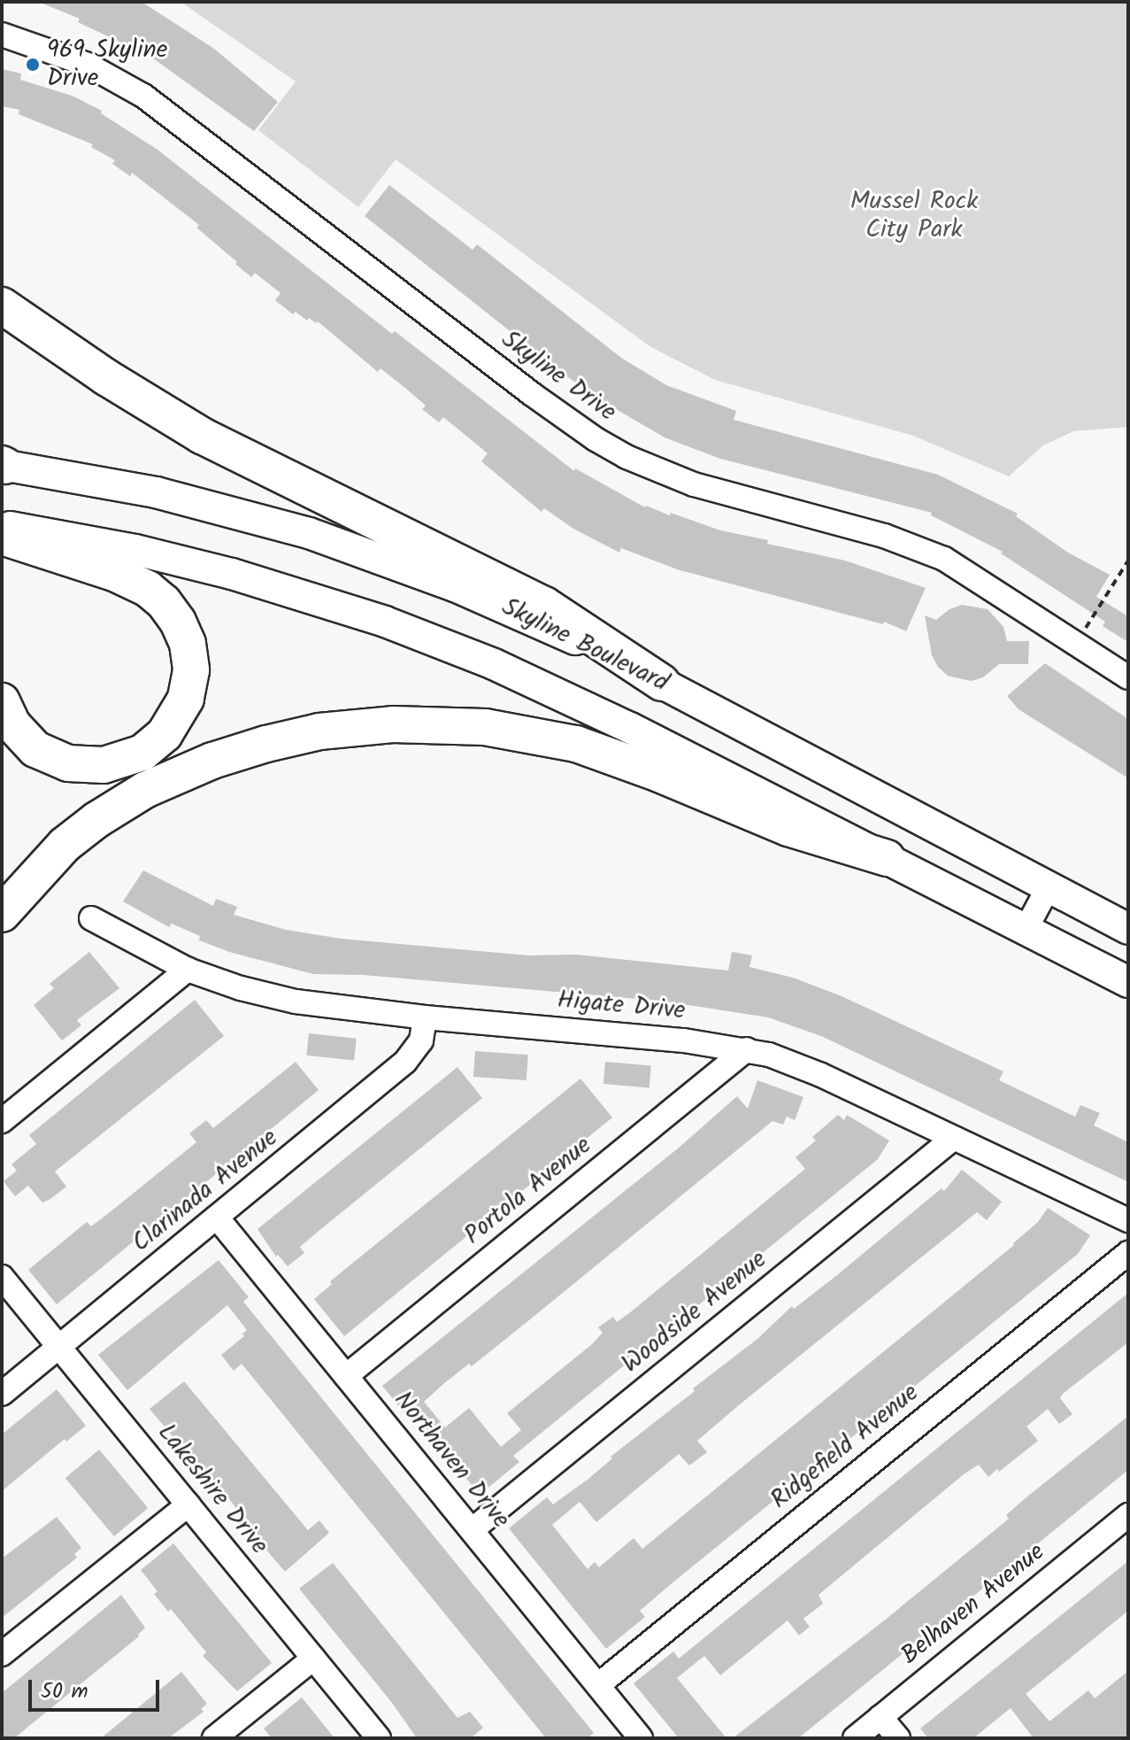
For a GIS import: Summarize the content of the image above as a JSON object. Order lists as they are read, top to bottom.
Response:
{
  "streets": {
    "main road": ["Skyline Boulevard"],
    "street": [
      "Skyline Drive",
      "Higate Drive",
      "Clarinada Avenue",
      "Portola Avenue",
      "Woodside Avenue",
      "Ridgefield Avenue",
      "Northaven Drive",
      "Lakeshire Drive",
      "Belhaven Avenue"
    ]
  },
  "crossings": [
    ["Higate Drive", "Clarinada Avenue"],
    ["Higate Drive", "Portola Avenue"],
    ["Higate Drive", "Woodside Avenue"],
    ["Clarinada Avenue", "Northaven Drive"],
    ["Clarinada Avenue", "Lakeshire Drive"],
    ["Portola Avenue", "Northaven Drive"],
    ["Woodside Avenue", "Northaven Drive"],
    ["Ridgefield Avenue", "Northaven Drive"]
  ],
  "parks": ["Mussel Rock City Park"],
  "places": ["969 Skyline Drive"],
  "scale_bar": "50 m"
}
